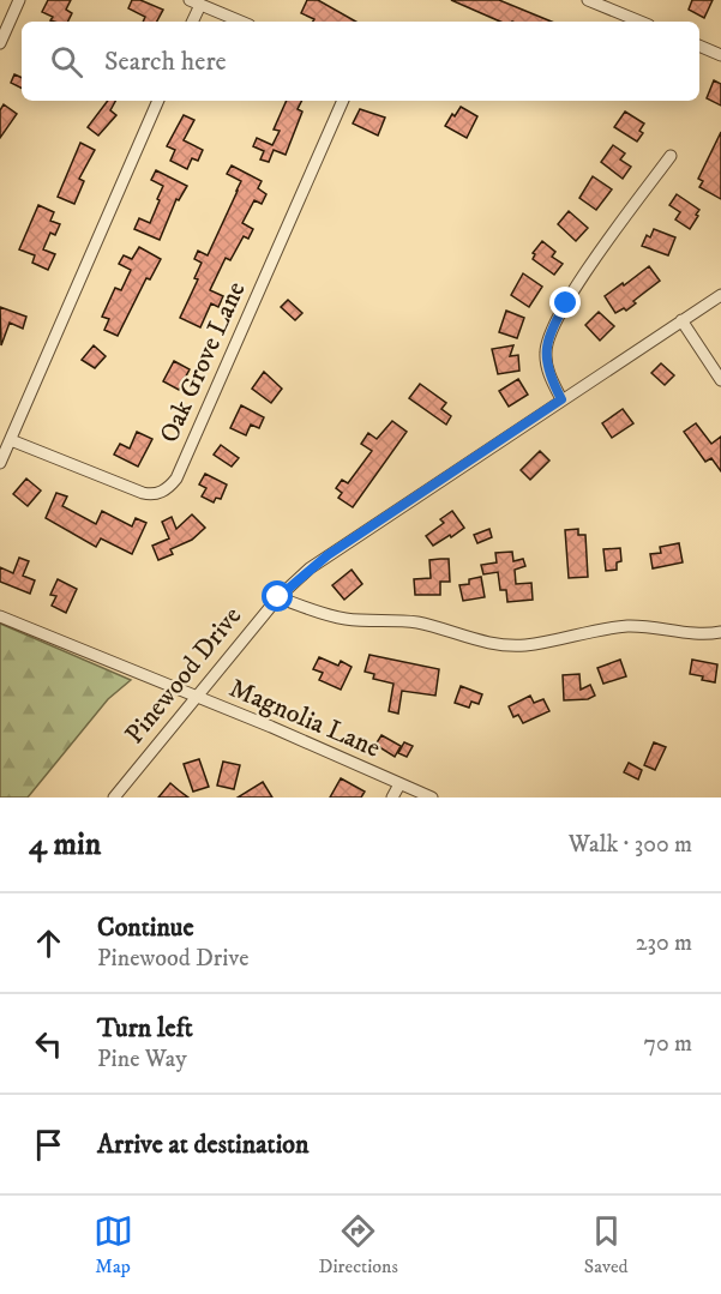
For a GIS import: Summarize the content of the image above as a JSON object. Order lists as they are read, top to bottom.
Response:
{
  "streets": {
    "street": ["Oak Grove Lane", "Pinewood Drive", "Magnolia Lane"]
  },
  "crossings": [
    ["Pinewood Drive", "Magnolia Lane"]
  ],
  "page": {
    "search": "Search here",
    "heading": ["4 min", "Walk · 300 m"],
    "list": [
      ["Continue", "Pinewood Drive", "230 m"],
      ["Turn left", "Pine Way", "70 m"],
      "Arrive at destination"
    ],
    "nav": ["Map", "Directions", "Saved"]
  }
}
